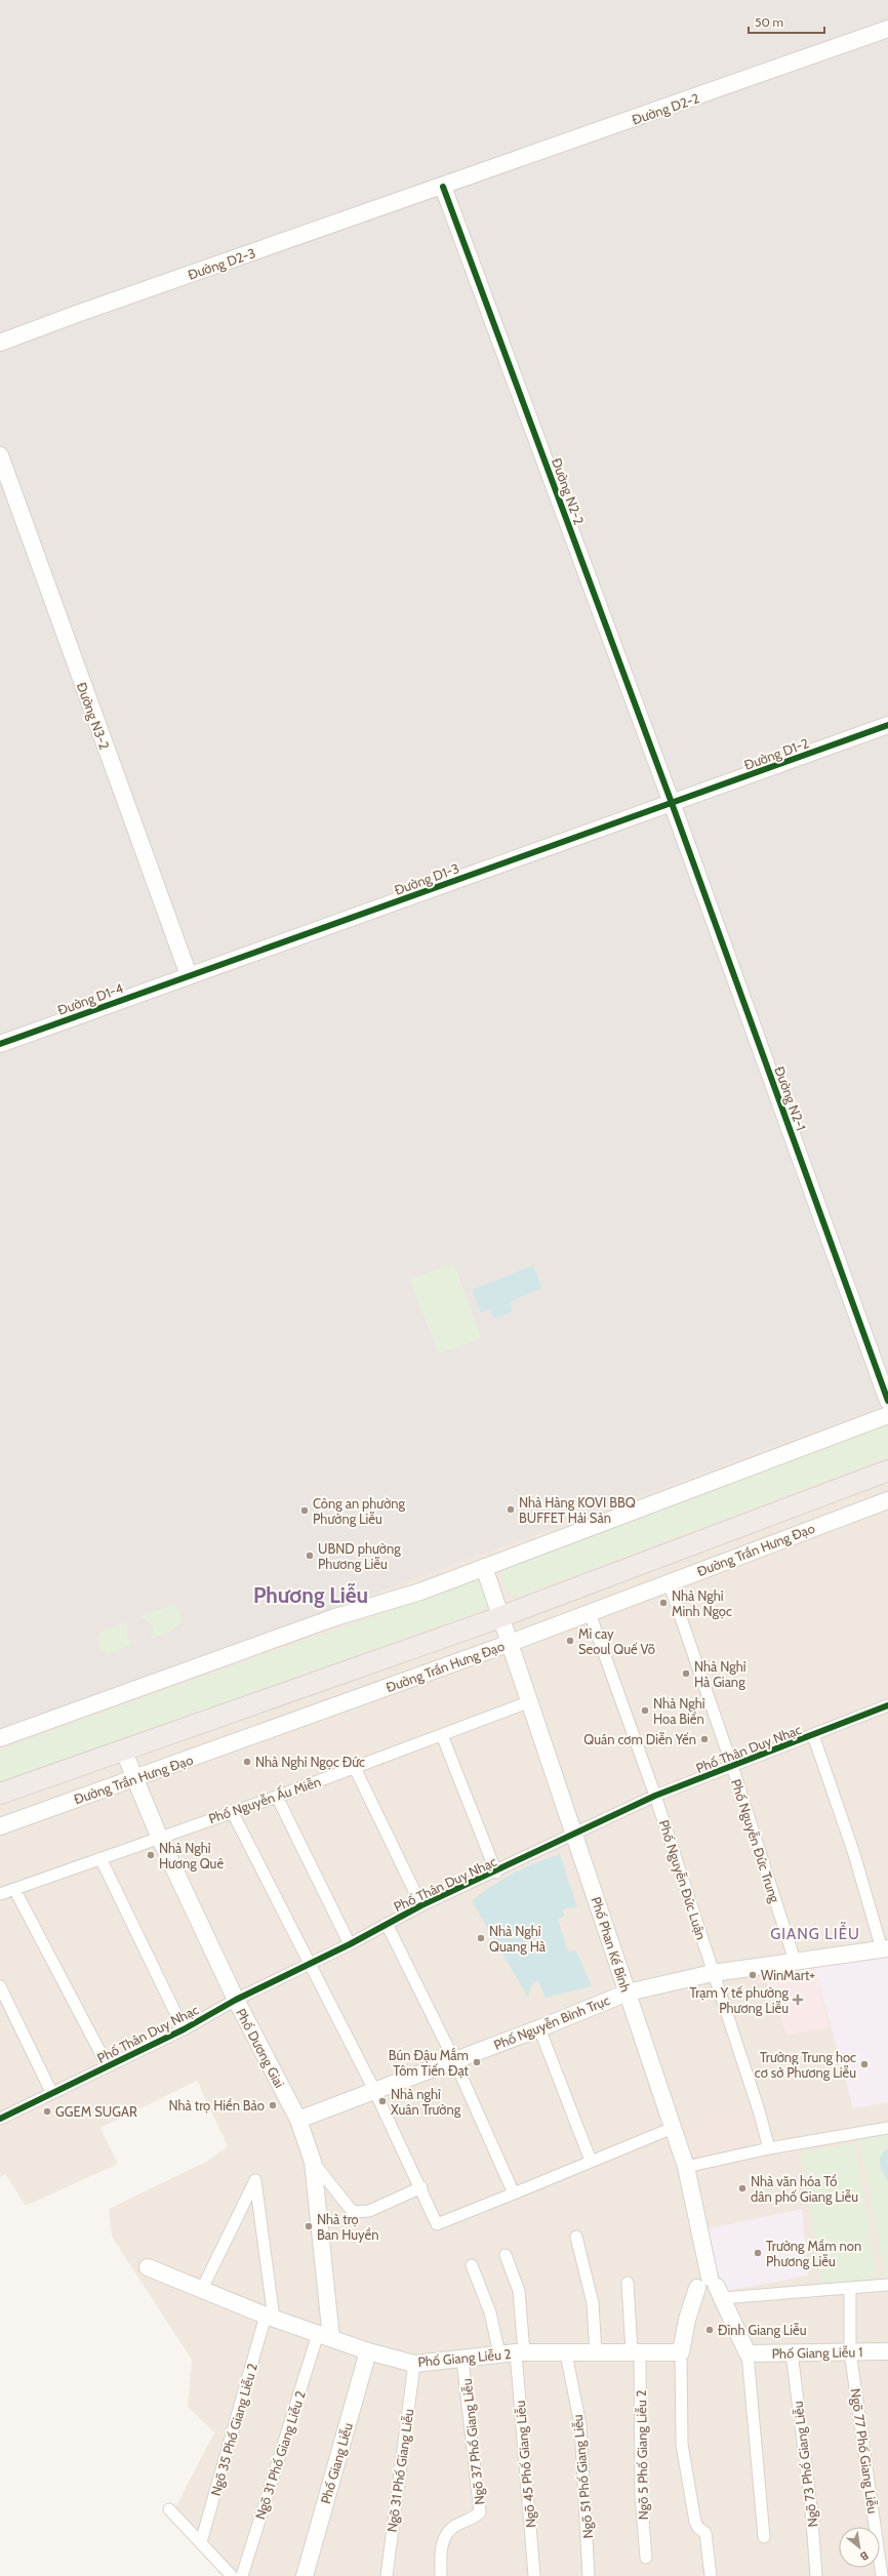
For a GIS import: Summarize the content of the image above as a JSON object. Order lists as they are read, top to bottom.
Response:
{
  "streets": {
    "highway": ["Đường Trần Hưng Đạo"],
    "main road": [
      "Đường D2-2",
      "Đường D2-3",
      "Đường N2-2",
      "Đường N3-2",
      "Đường D1-2",
      "Đường D1-3",
      "Đường D1-4",
      "Đường N2-1",
      "Phố Phan Kế Bính",
      "Phố Nguyễn Bỉnh Trục",
      "Phố Dương Giai",
      "Phố Giang Liễu 1",
      "Phố Giang Liễu 2",
      "Phố Giang Liễu"
    ],
    "street": [
      "Phố Thân Duy Nhạc",
      "Phố Nguyễn Ấu Miễn",
      "Phố Nguyễn Đức Trung",
      "Phố Nguyễn Đức Luận",
      "Ngõ 35 Phố Giang Liễu 2",
      "Ngõ 37 Phố Giang Liễu",
      "Ngõ 77 Phố Giang Liễu",
      "Ngõ 31 Phố Giang Liễu 2",
      "Ngõ 5 Phố Giang Liễu 2",
      "Ngõ 45 Phố Giang Liễu",
      "Ngõ 73 Phố Giang Liễu",
      "Ngõ 31 Phố Giang Liễu",
      "Ngõ 51 Phố Giang Liễu"
    ]
  },
  "crossings": [
    ["Đường D2-2", "Đường D2-3"],
    ["Đường D2-2", "Đường N2-2"],
    ["Đường D2-3", "Đường N2-2"],
    ["Đường N2-2", "Đường D1-2"],
    ["Đường N2-2", "Đường D1-3"],
    ["Đường N2-2", "Đường N2-1"],
    ["Đường N3-2", "Đường D1-3"],
    ["Đường N3-2", "Đường D1-4"],
    ["Đường D1-2", "Đường D1-3"],
    ["Đường D1-2", "Đường N2-1"],
    ["Đường D1-3", "Đường D1-4"],
    ["Đường D1-3", "Đường N2-1"],
    ["Đường Trần Hưng Đạo", "Phố Nguyễn Đức Trung"],
    ["Đường Trần Hưng Đạo", "Phố Nguyễn Đức Luận"],
    ["Đường Trần Hưng Đạo", "Phố Phan Kế Bính"],
    ["Đường Trần Hưng Đạo", "Phố Dương Giai"],
    ["Phố Thân Duy Nhạc", "Phố Nguyễn Đức Trung"],
    ["Phố Thân Duy Nhạc", "Phố Nguyễn Đức Luận"],
    ["Phố Thân Duy Nhạc", "Phố Phan Kế Bính"],
    ["Phố Thân Duy Nhạc", "Phố Dương Giai"],
    ["Phố Nguyễn Ấu Miễn", "Phố Phan Kế Bính"],
    ["Phố Nguyễn Ấu Miễn", "Phố Dương Giai"],
    ["Phố Nguyễn Đức Trung", "Phố Nguyễn Bỉnh Trục"],
    ["Phố Nguyễn Đức Luận", "Phố Nguyễn Bỉnh Trục"],
    ["Phố Phan Kế Bính", "Phố Nguyễn Bỉnh Trục"],
    ["Phố Phan Kế Bính", "Phố Giang Liễu 1"],
    ["Phố Nguyễn Bỉnh Trục", "Phố Dương Giai"],
    ["Phố Dương Giai", "Phố Giang Liễu 2"],
    ["Phố Dương Giai", "Ngõ 31 Phố Giang Liễu 2"],
    ["Phố Giang Liễu 1", "Ngõ 77 Phố Giang Liễu"],
    ["Phố Giang Liễu 1", "Ngõ 73 Phố Giang Liễu"],
    ["Phố Giang Liễu 2", "Ngõ 35 Phố Giang Liễu 2"],
    ["Phố Giang Liễu 2", "Ngõ 37 Phố Giang Liễu"],
    ["Phố Giang Liễu 2", "Ngõ 31 Phố Giang Liễu 2"],
    ["Phố Giang Liễu 2", "Ngõ 5 Phố Giang Liễu 2"],
    ["Phố Giang Liễu 2", "Phố Giang Liễu"],
    ["Phố Giang Liễu 2", "Ngõ 45 Phố Giang Liễu"],
    ["Phố Giang Liễu 2", "Ngõ 31 Phố Giang Liễu"],
    ["Phố Giang Liễu 2", "Ngõ 51 Phố Giang Liễu"]
  ],
  "districts": ["Phương Liễu", "GIANG LIỄU"],
  "places": {
    "other": [
      "Nhà Hàng KOVI BBQ BUFFET Hải Sản",
      "Công an phường Phường Liễu",
      "UBND phường Phương Liễu",
      "Nhà Nghỉ Minh Ngọc",
      "Mì cay Seoul Quế Võ",
      "Nhà Nghỉ Hà Giang",
      "Nhà Nghỉ Hoa Biển",
      "Quán cơm Diễn Yến",
      "Nhà Nghỉ Ngọc Đức",
      "Nhà Nghỉ Hương Quê",
      "Nhà Nghỉ Quang Hà",
      "WinMart+",
      "Bún Đậu Mắm Tôm Tiến Đạt",
      "Trường Trung học cơ sở Phương Liễu",
      "Nhà nghỉ Xuân Trường",
      "Nhà trọ Hiền Bảo",
      "GGEM SUGAR",
      "Nhà văn hóa Tổ dân phố Giang Liễu",
      "Nhà trọ Ban Huyền",
      "Trường Mầm non Phương Liễu",
      "Đình Giang Liễu"
    ],
    "health": ["Trạm Y tế phường Phương Liễu"]
  },
  "scale_bar": "50 m",
  "north": "bottom right"
}
